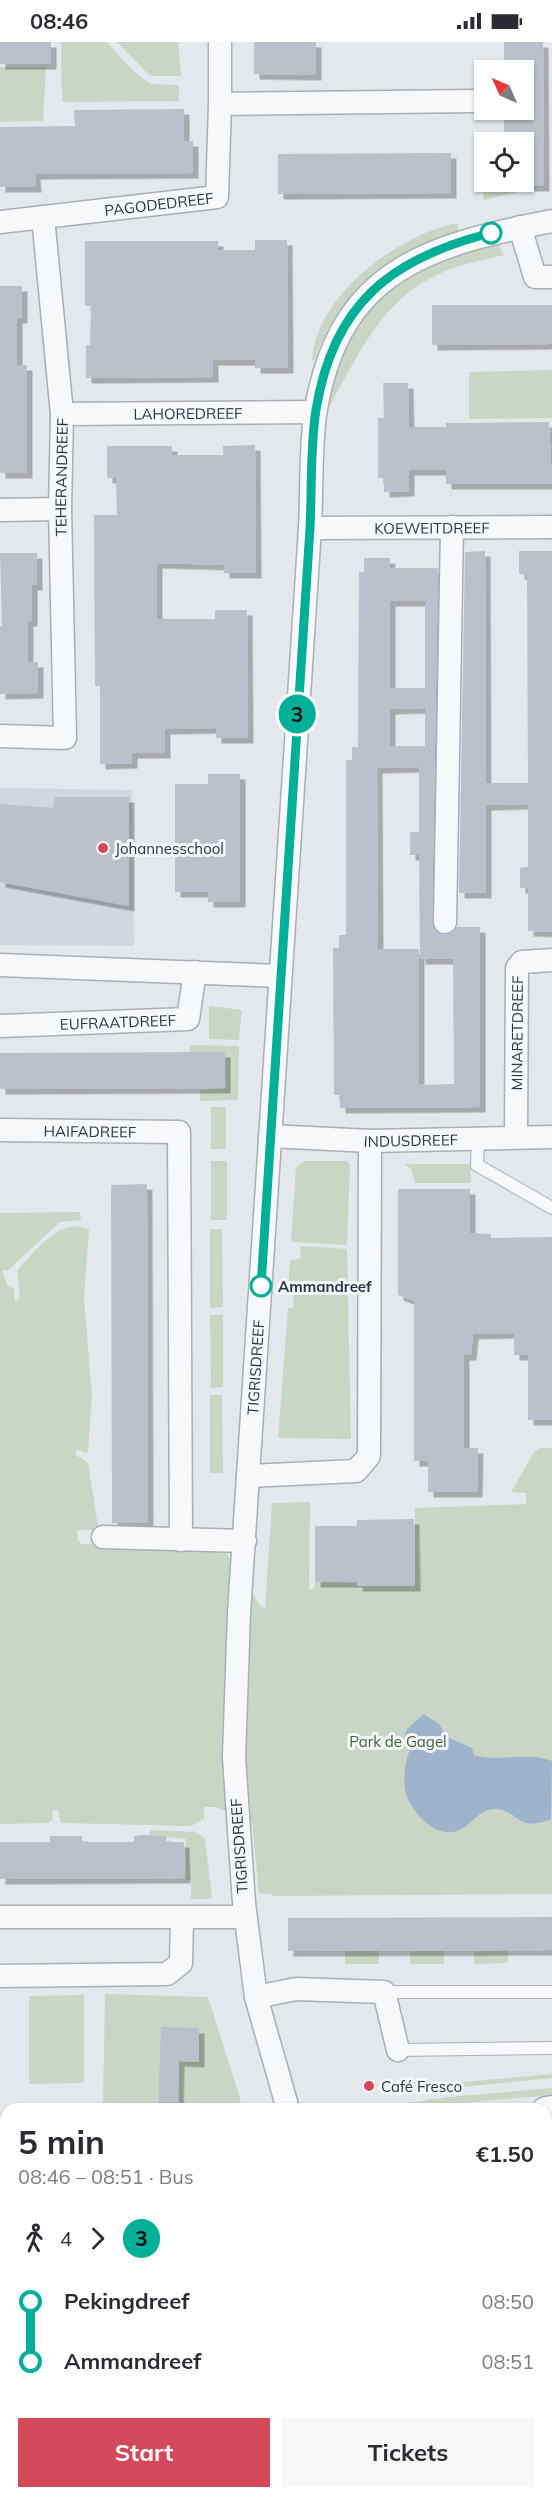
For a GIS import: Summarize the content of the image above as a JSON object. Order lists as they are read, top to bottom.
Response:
{
  "streets": {
    "street": [
      "PAGODEDREEF",
      "LAHOREDREEF",
      "TEHERANDREEF",
      "KOEWEITDREEF",
      "EUFRAATDREEF",
      "MINARETDREEF",
      "HAIFADREEF",
      "INDUSDREEF",
      "TIGRISDREEF"
    ]
  },
  "crossings": [
    ["PAGODEDREEF", "TEHERANDREEF"],
    ["LAHOREDREEF", "TEHERANDREEF"],
    ["LAHOREDREEF", "TIGRISDREEF"],
    ["KOEWEITDREEF", "TIGRISDREEF"],
    ["MINARETDREEF", "INDUSDREEF"],
    ["INDUSDREEF", "TIGRISDREEF"]
  ],
  "parks": ["Park de Gagel"],
  "places": ["Johannesschool", "Ammandreef", "Café Fresco"],
  "lines": ["bus line 3"],
  "north": "top left",
  "page": {
    "status": "08:46",
    "on_map": "3",
    "heading": ["5 min", "08:46 – 08:51 · Bus", "€1.50"],
    "legs": ["4", "3"],
    "list": [
      {
        "name": "Pekingdreef",
        "value": "08:50"
      },
      {
        "name": "Ammandreef",
        "value": "08:51"
      }
    ],
    "buttons": ["Start", "Tickets"]
  }
}
